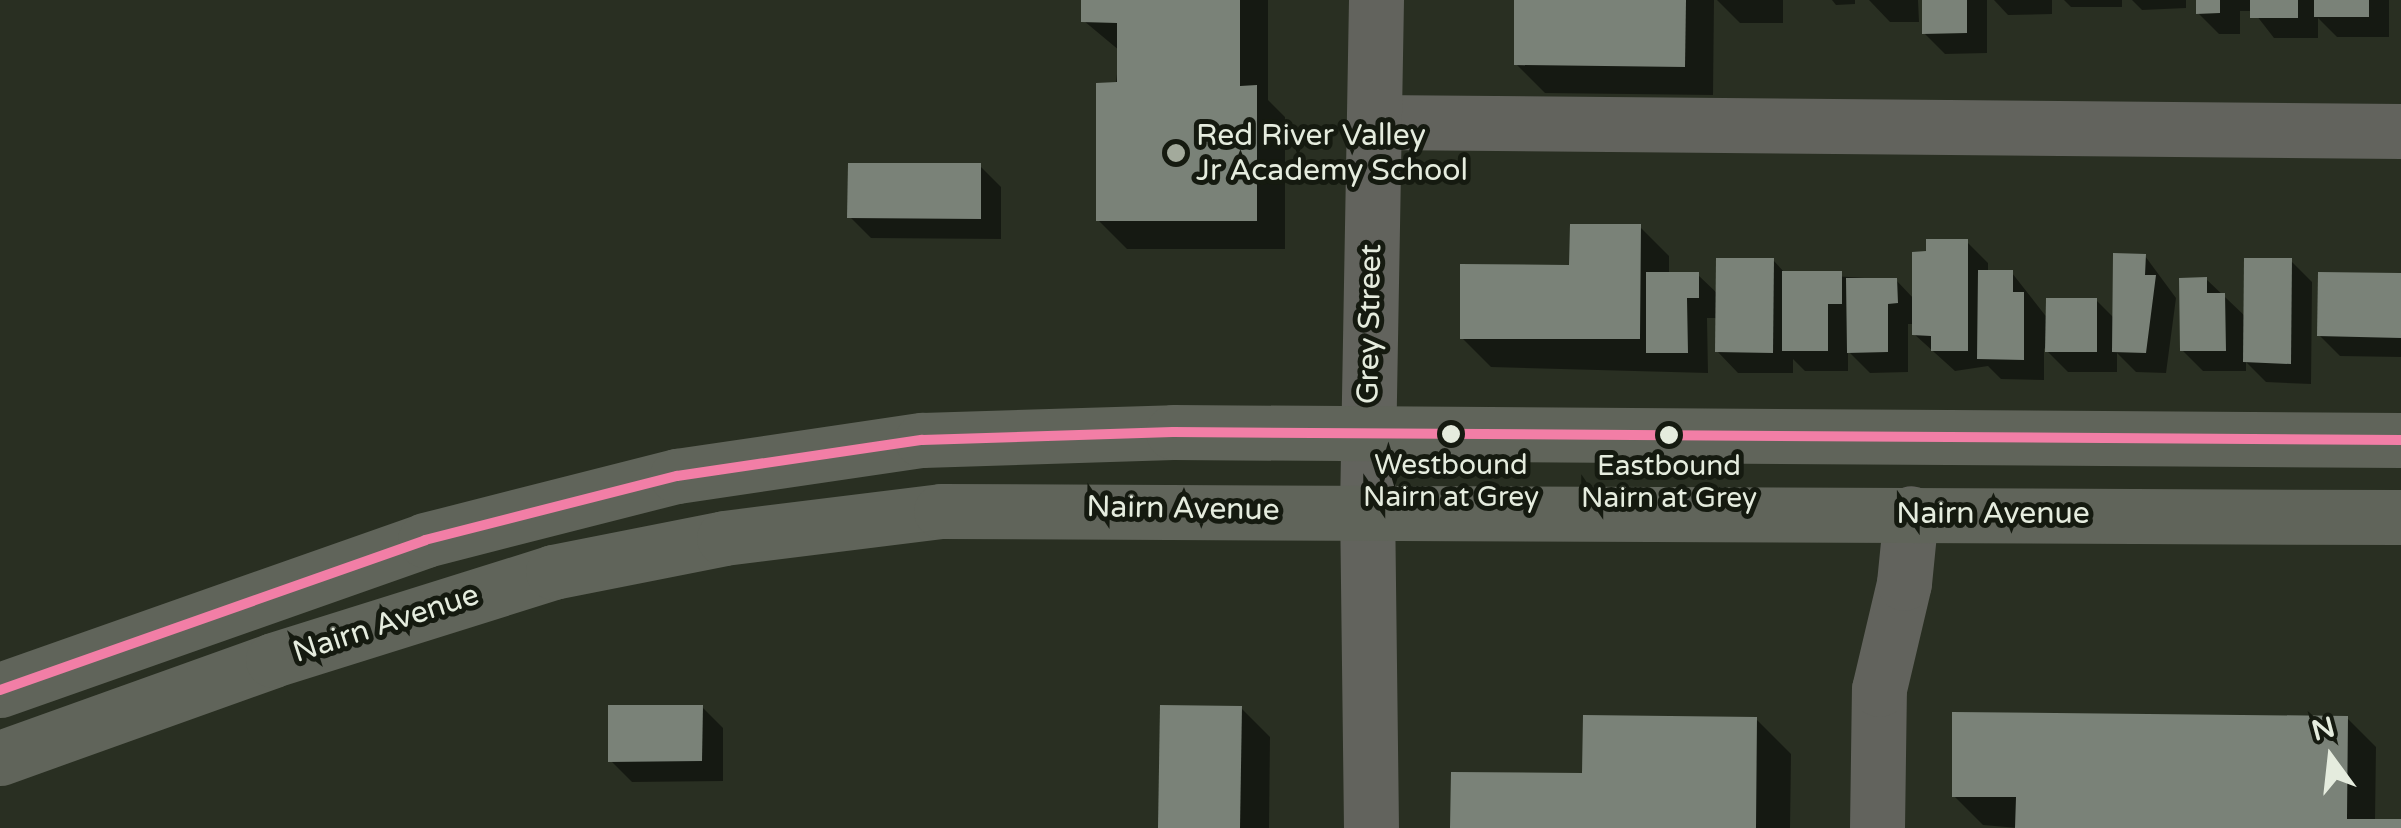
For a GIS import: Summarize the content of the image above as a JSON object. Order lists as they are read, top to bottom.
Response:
{
  "streets": {
    "main road": ["Nairn Avenue"],
    "street": ["Grey Street"]
  },
  "crossings": [
    ["Grey Street", "Nairn Avenue"]
  ],
  "places": ["Red River Valley Jr Academy School", "Westbound Nairn at Grey", "Eastbound Nairn at Grey"],
  "north": "top"
}
